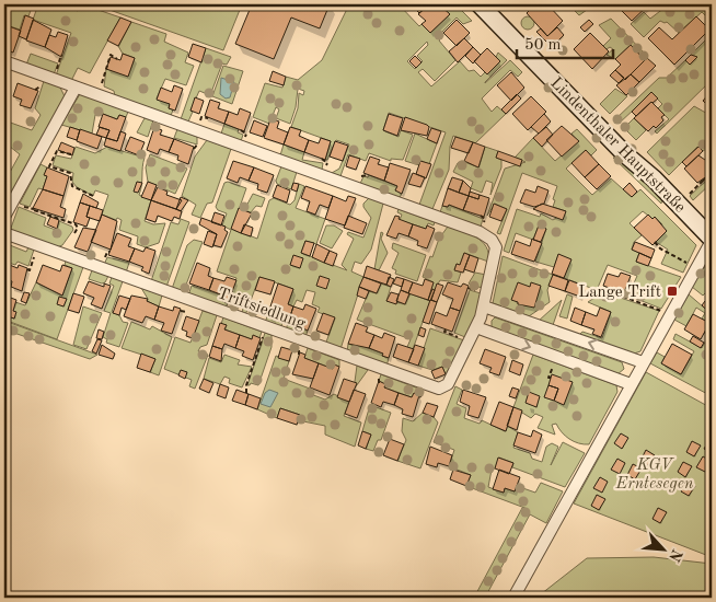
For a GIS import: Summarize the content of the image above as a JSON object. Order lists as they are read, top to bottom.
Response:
{
  "streets": {
    "street": ["Lindenthaler Hauptstraße", "Triftsiedlung"]
  },
  "parks": ["KGV Erntesegen"],
  "places": {
    "transit": ["Lange Trift"]
  },
  "scale_bar": "50 m",
  "north": "bottom right"
}
